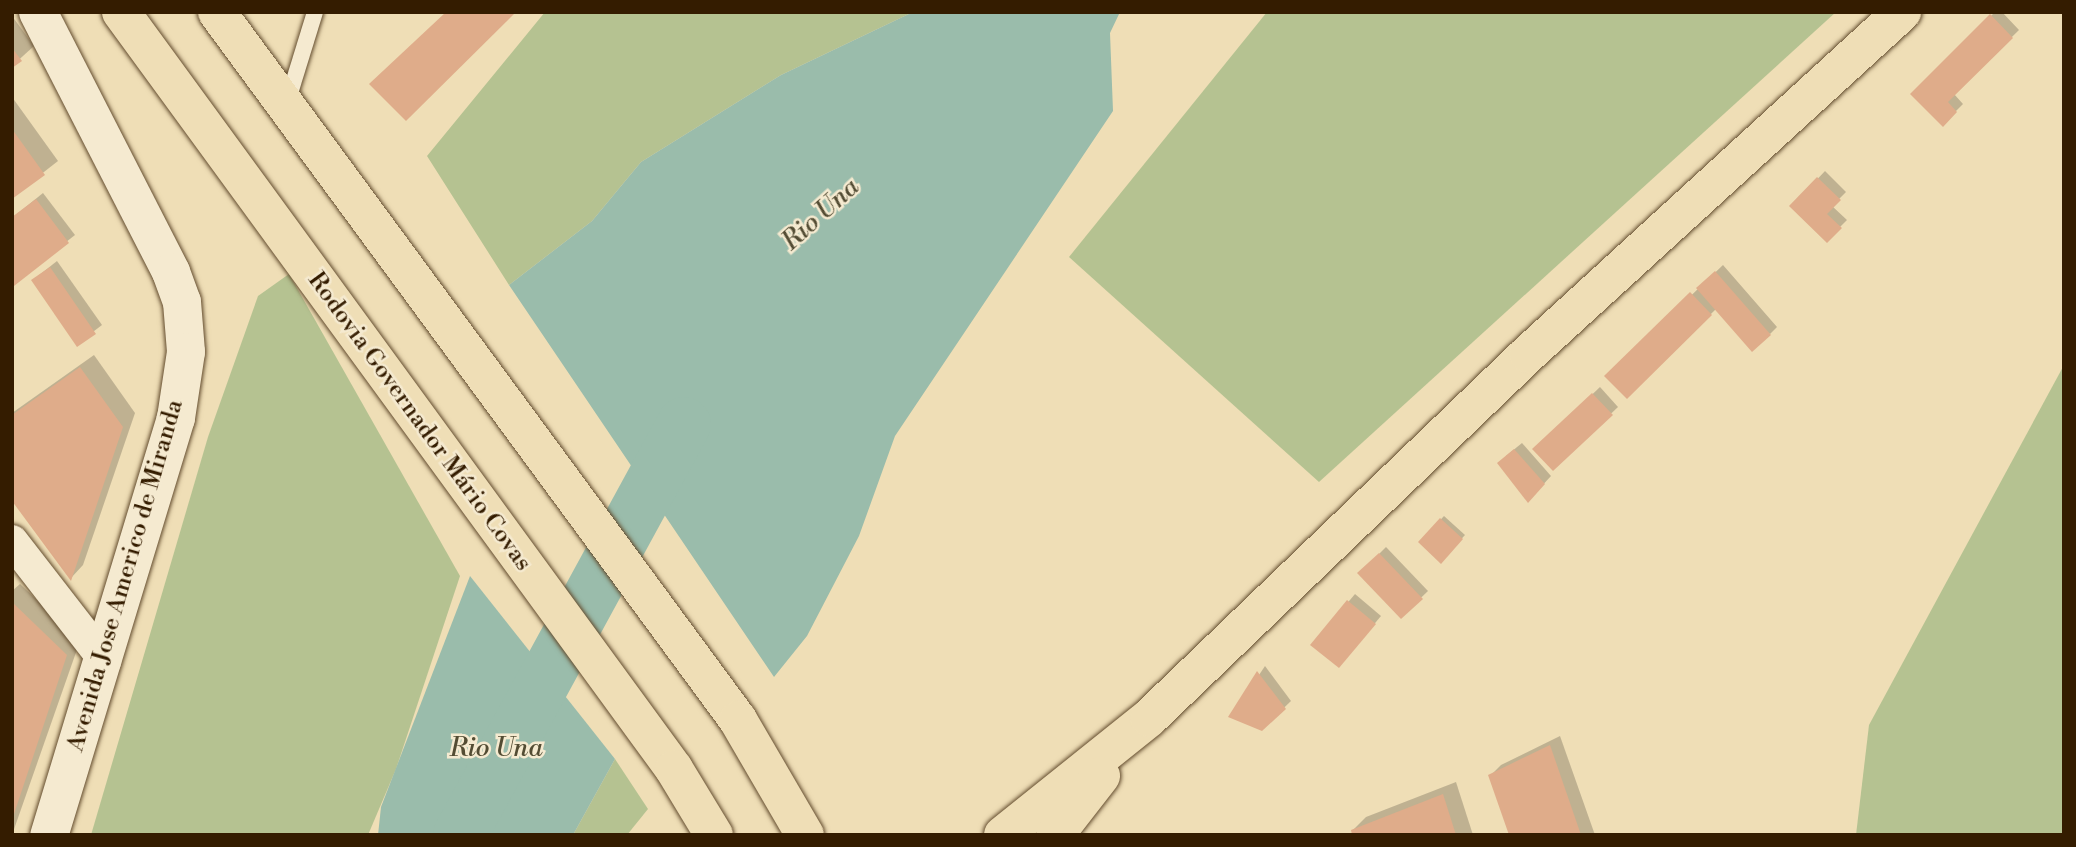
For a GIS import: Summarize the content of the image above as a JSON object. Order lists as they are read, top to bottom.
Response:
{
  "streets": {
    "main road": ["Rodovia Governador Mário Covas", "Avenida Jose Americo de Miranda"]
  },
  "water": ["Rio Una"]
}
